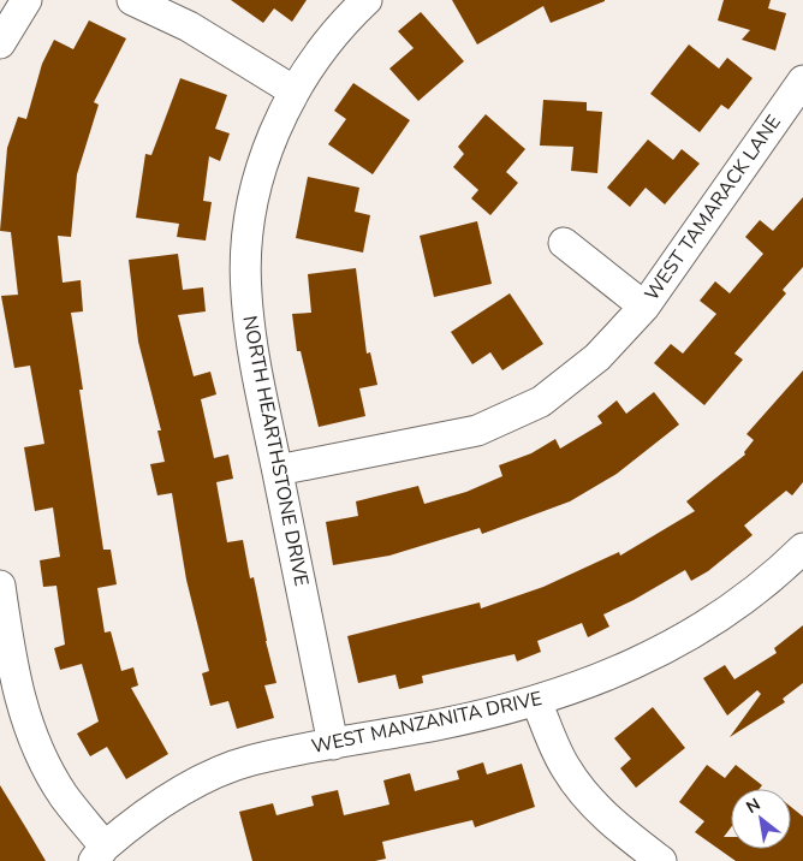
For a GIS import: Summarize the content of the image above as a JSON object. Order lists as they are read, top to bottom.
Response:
{
  "streets": {
    "street": ["WEST TAMARACK LANE", "NORTH HEARTHSTONE DRIVE", "WEST MANZANITA DRIVE"]
  },
  "crossings": [
    ["WEST TAMARACK LANE", "NORTH HEARTHSTONE DRIVE"],
    ["NORTH HEARTHSTONE DRIVE", "WEST MANZANITA DRIVE"]
  ],
  "north": "top left"
}
